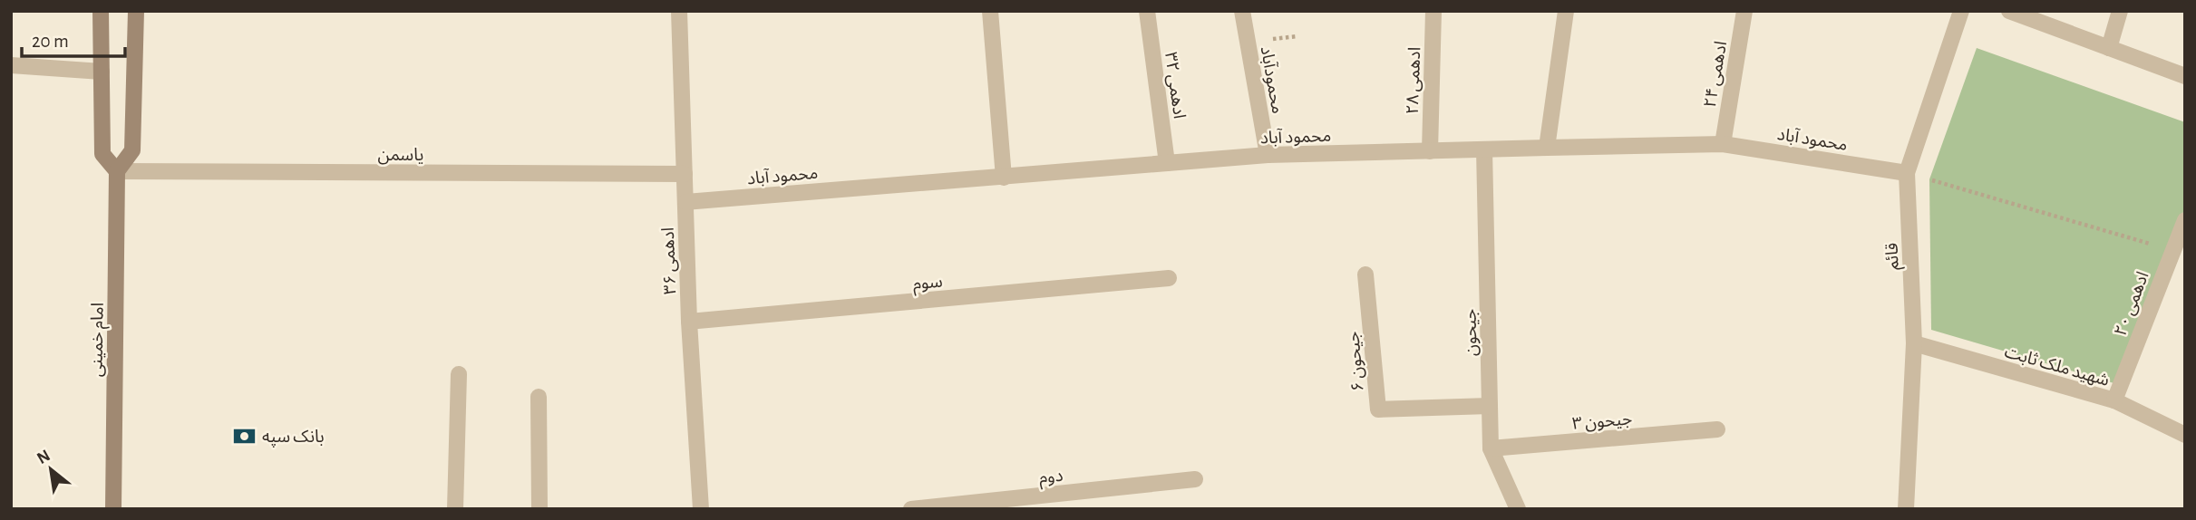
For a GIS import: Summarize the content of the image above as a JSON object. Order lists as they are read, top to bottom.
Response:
{
  "streets": {
    "main road": ["امام خمینی"],
    "street": [
      "ادهمی ۲۴",
      "محمودآباد",
      "ادهمی ۲۸",
      "ادهمی ۳۲",
      "محمود آباد",
      "یاسمن",
      "قائم",
      "ادهمی ۳۶",
      "سوم",
      "ادهمی ۲۰",
      "جیحون",
      "جیحون ۶",
      "شهید ملک ثابت",
      "جیحون ۳",
      "دوم"
    ]
  },
  "crossings": [
    ["ادهمی ۲۴", "محمود آباد"],
    ["محمودآباد", "محمود آباد"],
    ["ادهمی ۲۸", "محمود آباد"],
    ["ادهمی ۳۲", "محمود آباد"],
    ["محمود آباد", "قائم"],
    ["محمود آباد", "ادهمی ۳۶"],
    ["محمود آباد", "جیحون"],
    ["یاسمن", "ادهمی ۳۶"],
    ["یاسمن", "امام خمینی"],
    ["قائم", "شهید ملک ثابت"],
    ["ادهمی ۳۶", "سوم"],
    ["ادهمی ۲۰", "شهید ملک ثابت"],
    ["جیحون", "جیحون ۶"],
    ["جیحون", "جیحون ۳"]
  ],
  "places": {
    "bank": ["بانک سپه"]
  },
  "scale_bar": "20 m",
  "north": "top left"
}
